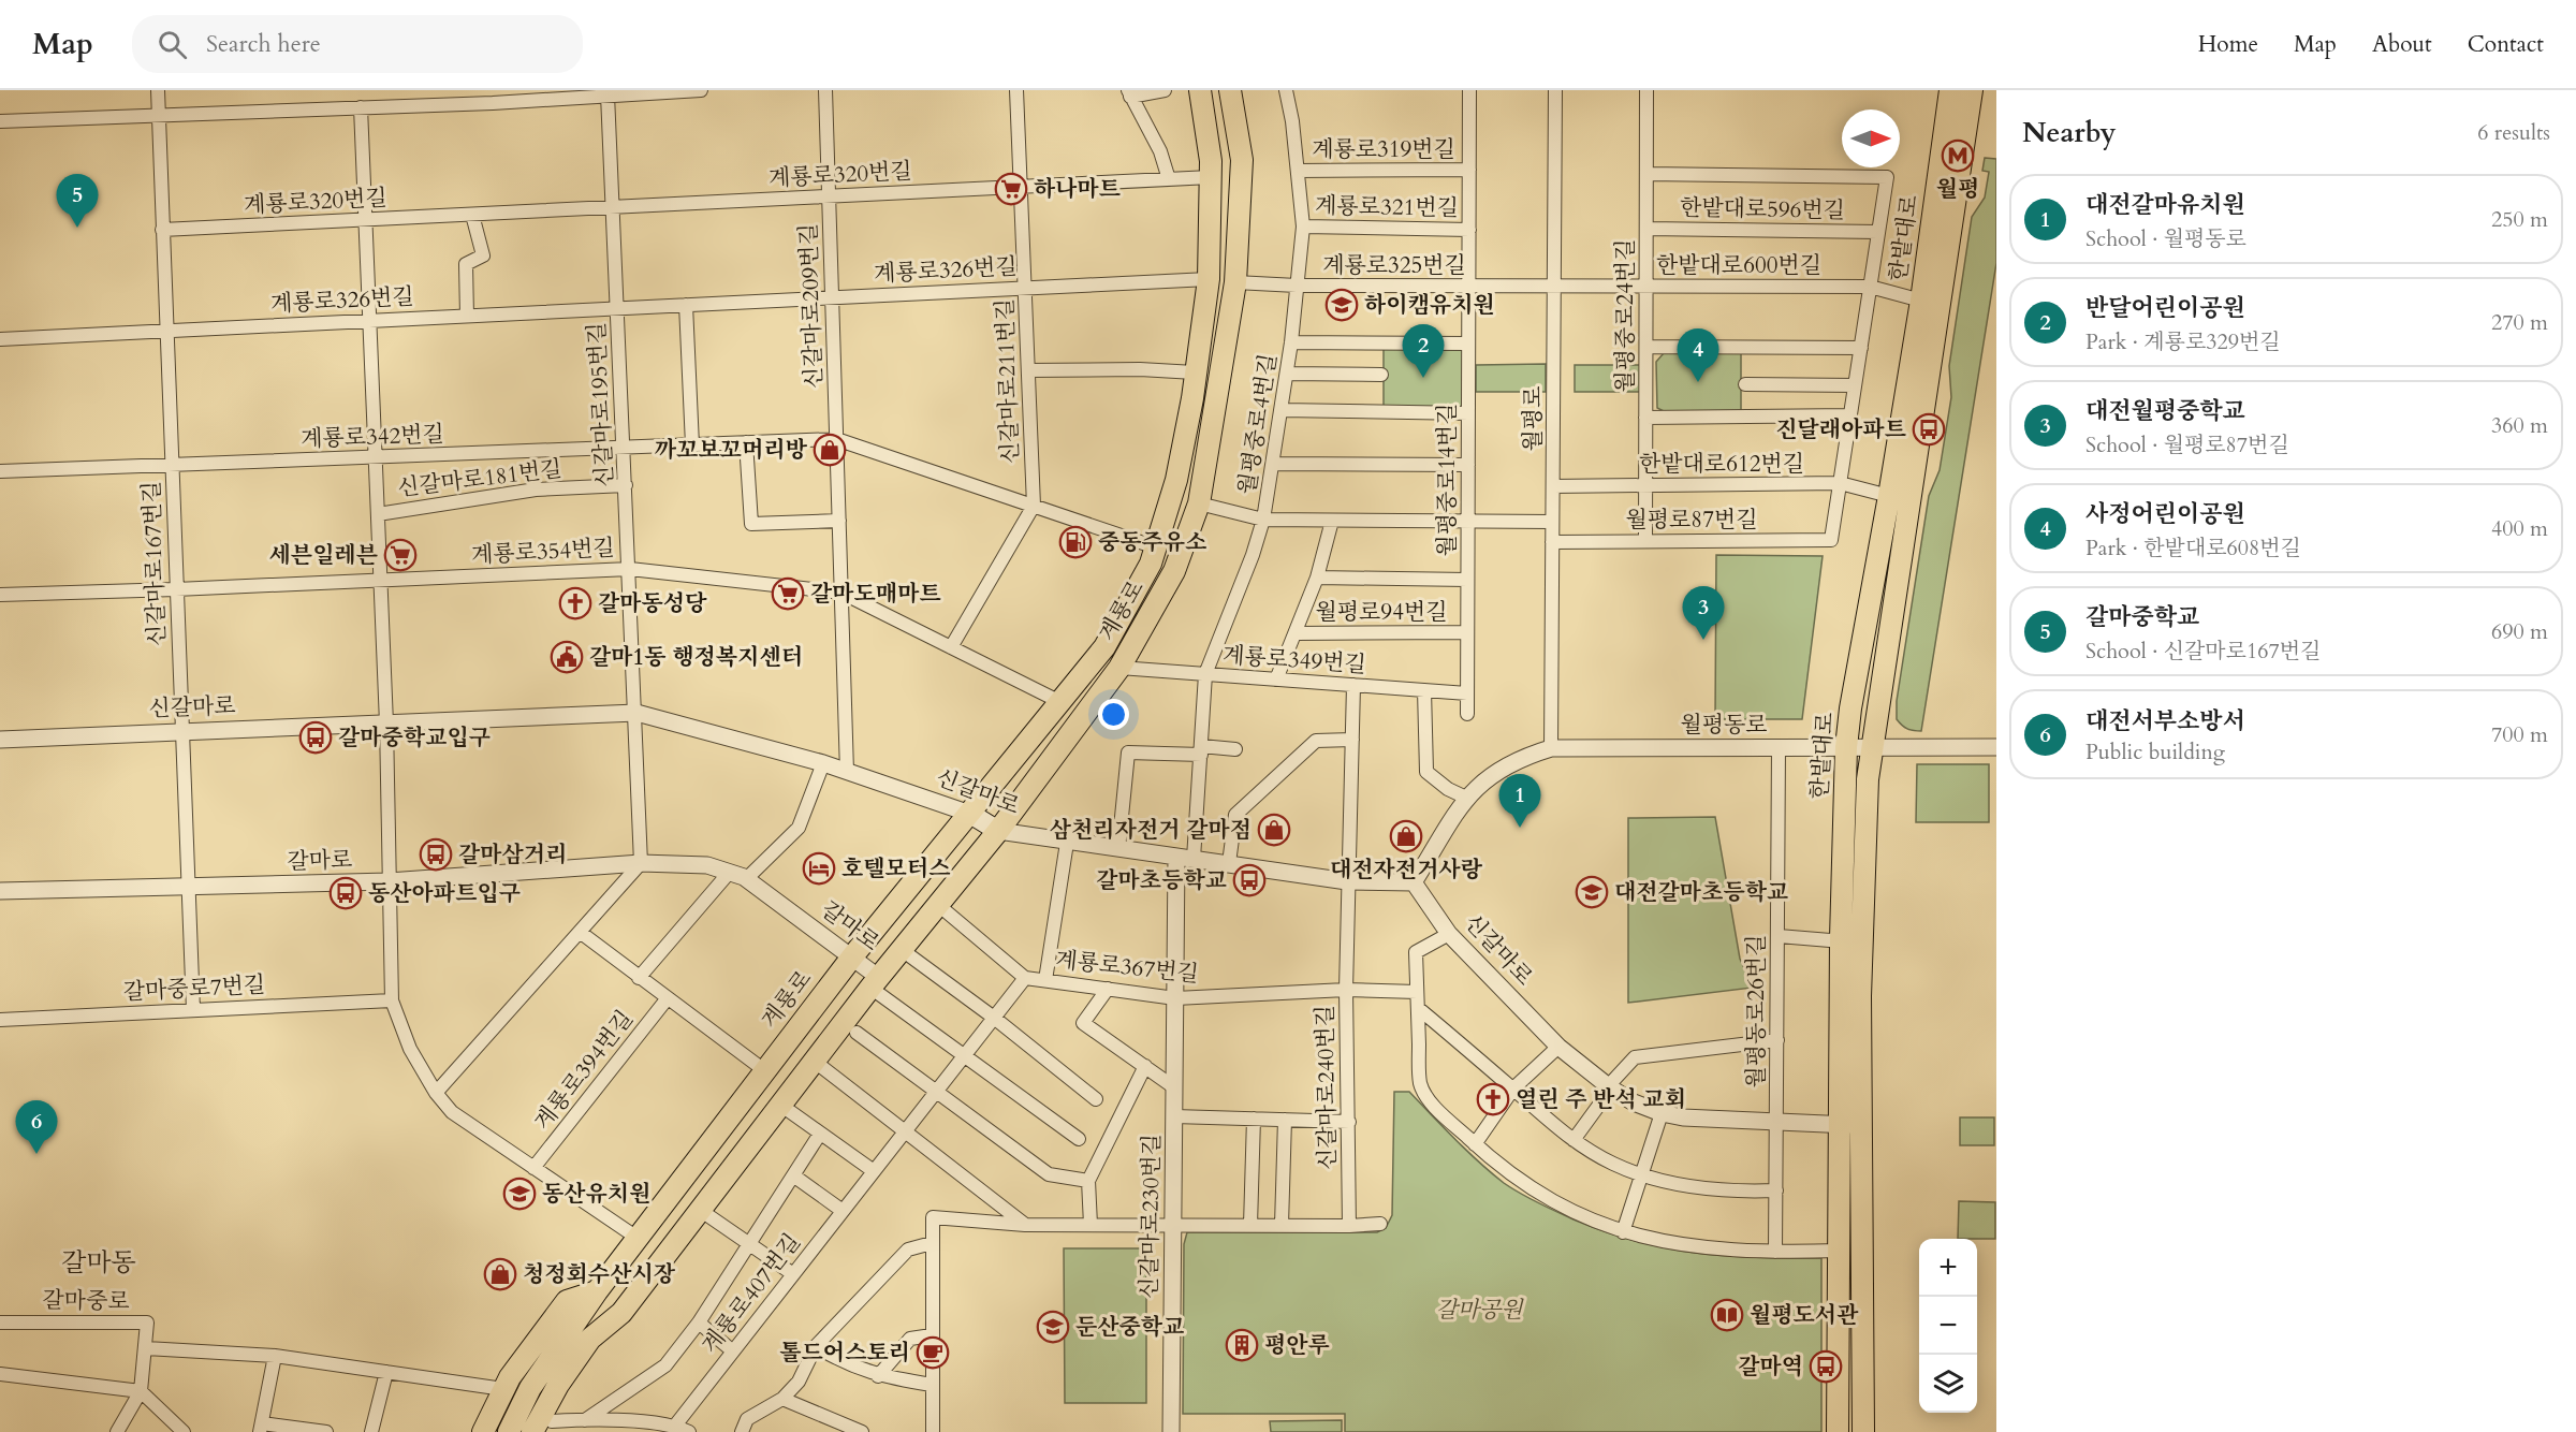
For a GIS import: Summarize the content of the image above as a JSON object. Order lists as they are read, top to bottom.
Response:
{
  "streets": {
    "main road": ["한밭대로", "계룡로", "신갈마로"],
    "street": [
      "계룡로319번길",
      "계룡로320번길",
      "계룡로321번길",
      "한밭대로596번길",
      "계룡로325번길",
      "한밭대로600번길",
      "계룡로326번길",
      "신갈마로209번길",
      "월평중로24번길",
      "신갈마로211번길",
      "신갈마로195번길",
      "월평로",
      "월평중로4번길",
      "계룡로342번길",
      "한밭대로612번길",
      "신갈마로181번길",
      "월평중로14번길",
      "월평로87번길",
      "계룡로354번길",
      "신갈마로167번길",
      "월평로94번길",
      "계룡로349번길",
      "월평동로",
      "갈마로",
      "계룡로367번길",
      "갈마중로7번길",
      "월평동로26번길",
      "계룡로394번길",
      "신갈마로240번길",
      "신갈마로230번길",
      "계룡로407번길",
      "갈마중로"
    ]
  },
  "crossings": [
    ["계룡로319번길", "월평중로4번길"],
    ["계룡로319번길", "월평중로14번길"],
    ["계룡로320번길", "신갈마로209번길"],
    ["계룡로320번길", "신갈마로211번길"],
    ["계룡로320번길", "신갈마로195번길"],
    ["계룡로320번길", "신갈마로181번길"],
    ["계룡로320번길", "신갈마로167번길"],
    ["계룡로320번길", "계룡로"],
    ["계룡로321번길", "월평중로4번길"],
    ["계룡로321번길", "월평중로14번길"],
    ["한밭대로596번길", "월평중로24번길"],
    ["한밭대로", "한밭대로600번길"],
    ["한밭대로", "한밭대로612번길"],
    ["한밭대로", "신갈마로"],
    ["한밭대로", "월평동로"],
    ["계룡로325번길", "한밭대로600번길"],
    ["계룡로325번길", "월평로"],
    ["계룡로325번길", "월평중로4번길"],
    ["계룡로325번길", "월평중로14번길"],
    ["계룡로325번길", "계룡로"],
    ["한밭대로600번길", "월평중로24번길"],
    ["한밭대로600번길", "월평로"],
    ["계룡로326번길", "신갈마로209번길"],
    ["계룡로326번길", "신갈마로211번길"],
    ["계룡로326번길", "신갈마로195번길"],
    ["계룡로326번길", "신갈마로181번길"],
    ["계룡로326번길", "신갈마로167번길"],
    ["계룡로326번길", "계룡로"],
    ["신갈마로209번길", "계룡로342번길"],
    ["신갈마로209번길", "계룡로354번길"],
    ["신갈마로209번길", "신갈마로"],
    ["월평중로24번길", "한밭대로612번길"],
    ["월평중로24번길", "월평로87번길"],
    ["신갈마로211번길", "계룡로342번길"],
    ["신갈마로195번길", "계룡로342번길"],
    ["신갈마로195번길", "신갈마로181번길"],
    ["신갈마로195번길", "계룡로354번길"],
    ["신갈마로195번길", "신갈마로"],
    ["월평로", "한밭대로612번길"],
    ["월평로", "월평로87번길"],
    ["월평로", "월평동로"],
    ["월평중로4번길", "계룡로349번길"],
    ["월평중로4번길", "신갈마로"],
    ["계룡로342번길", "신갈마로181번길"],
    ["계룡로342번길", "신갈마로167번길"],
    ["계룡로342번길", "계룡로"],
    ["한밭대로612번길", "월평로87번길"],
    ["신갈마로181번길", "계룡로354번길"],
    ["신갈마로181번길", "신갈마로"],
    ["월평중로14번길", "월평로94번길"],
    ["월평중로14번길", "계룡로349번길"],
    ["계룡로354번길", "신갈마로167번길"],
    ["계룡로354번길", "계룡로"],
    ["신갈마로167번길", "신갈마로"],
    ["신갈마로167번길", "갈마로"],
    ["신갈마로167번길", "갈마중로7번길"],
    ["계룡로", "계룡로349번길"],
    ["계룡로", "신갈마로"],
    ["계룡로", "갈마로"],
    ["계룡로", "계룡로367번길"],
    ["신갈마로", "월평동로"],
    ["신갈마로", "월평동로26번길"],
    ["신갈마로", "신갈마로240번길"],
    ["신갈마로", "신갈마로230번길"],
    ["월평동로", "월평동로26번길"],
    ["계룡로367번길", "신갈마로240번길"],
    ["계룡로367번길", "신갈마로230번길"],
    ["계룡로367번길", "계룡로407번길"],
    ["신갈마로240번길", "신갈마로230번길"]
  ],
  "districts": ["갈마동"],
  "parks": ["갈마공원"],
  "places": {
    "metro station": ["월평"],
    "supermarket": ["하나마트", "세븐일레븐", "갈마도매마트"],
    "school or university": [
      "하이캠유치원",
      "대전갈마초등학교",
      "동산유치원",
      "둔산중학교"
    ],
    "bus stop": [
      "진달래아파트",
      "갈마중학교입구",
      "갈마삼거리",
      "갈마초등학교",
      "동산아파트입구",
      "갈마역"
    ],
    "shop": [
      "까꼬보꼬머리방",
      "삼천리자전거 갈마점",
      "대전자전거사랑",
      "청정회수산시장"
    ],
    "fuel station": ["중동주유소"],
    "church": ["갈마동성당", "열린 주 반석 교회"],
    "public building": ["갈마1동 행정복지센터"],
    "hotel": ["호텔모터스"],
    "library": ["월평도서관"],
    "building": ["평안루"],
    "cafe": ["톨드어스토리"]
  },
  "north": "right",
  "page": {
    "header": "Map",
    "search": "Search here",
    "nav": [
      "Home",
      "Map",
      "About",
      "Contact"
    ],
    "heading": ["Nearby", "6 results"],
    "pins": [
      "5",
      "2",
      "4",
      "3",
      "1",
      "6"
    ],
    "list": [
      {
        "mark": "1",
        "name": "대전갈마유치원",
        "note": "School · 월평동로",
        "value": "250 m"
      },
      {
        "mark": "2",
        "name": "반달어린이공원",
        "note": "Park · 계룡로329번길",
        "value": "270 m"
      },
      {
        "mark": "3",
        "name": "대전월평중학교",
        "note": "School · 월평로87번길",
        "value": "360 m"
      },
      {
        "mark": "4",
        "name": "사정어린이공원",
        "note": "Park · 한밭대로608번길",
        "value": "400 m"
      },
      {
        "mark": "5",
        "name": "갈마중학교",
        "note": "School · 신갈마로167번길",
        "value": "690 m"
      },
      {
        "mark": "6",
        "name": "대전서부소방서",
        "note": "Public building",
        "value": "700 m"
      }
    ],
    "map_buttons": ["+", "−"]
  }
}
